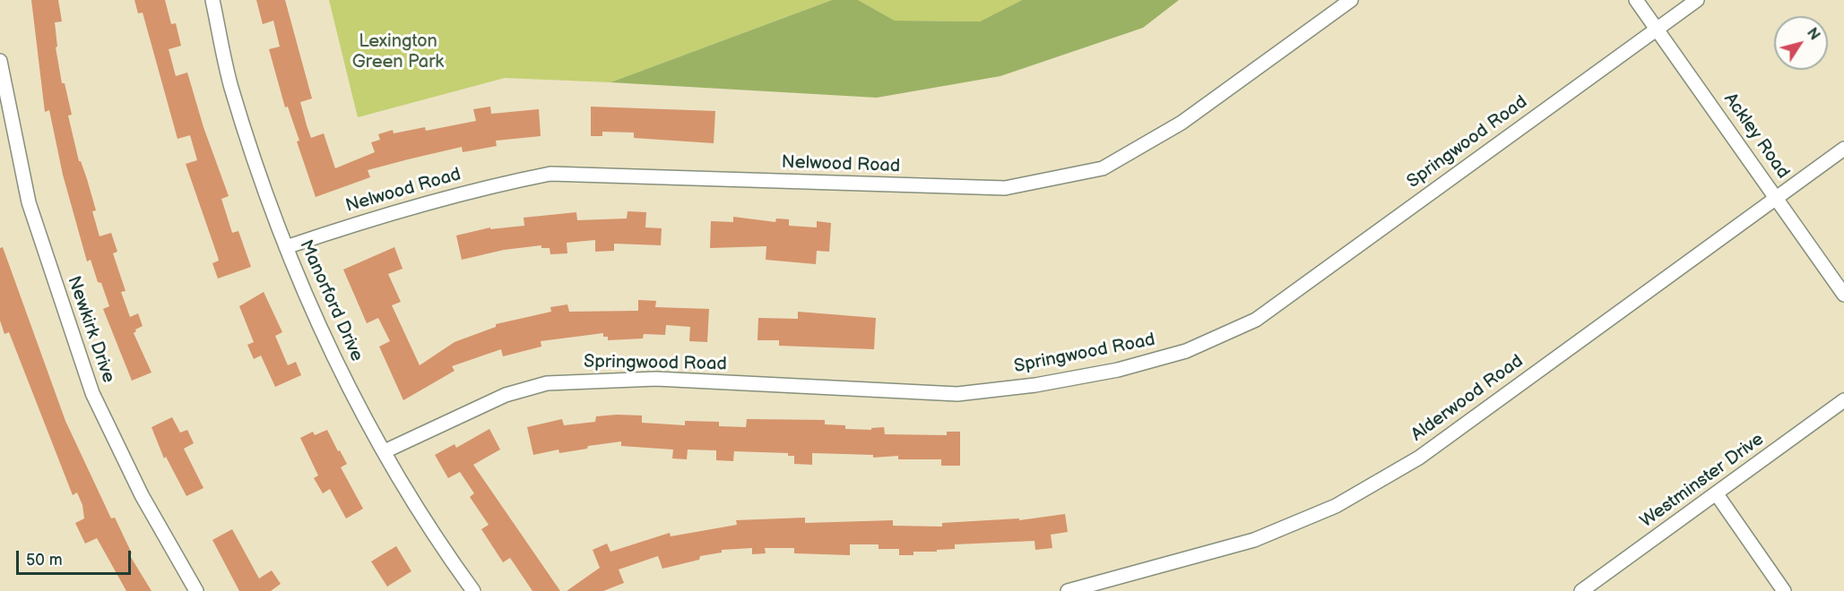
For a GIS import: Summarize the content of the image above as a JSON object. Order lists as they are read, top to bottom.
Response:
{
  "streets": {
    "street": [
      "Ackley Road",
      "Springwood Road",
      "Nelwood Road",
      "Manorford Drive",
      "Newkirk Drive",
      "Alderwood Road",
      "Westminster Drive"
    ]
  },
  "crossings": [
    ["Ackley Road", "Springwood Road"],
    ["Ackley Road", "Alderwood Road"],
    ["Springwood Road", "Manorford Drive"],
    ["Nelwood Road", "Manorford Drive"]
  ],
  "parks": ["Lexington Green Park"],
  "scale_bar": "50 m",
  "north": "top right"
}
